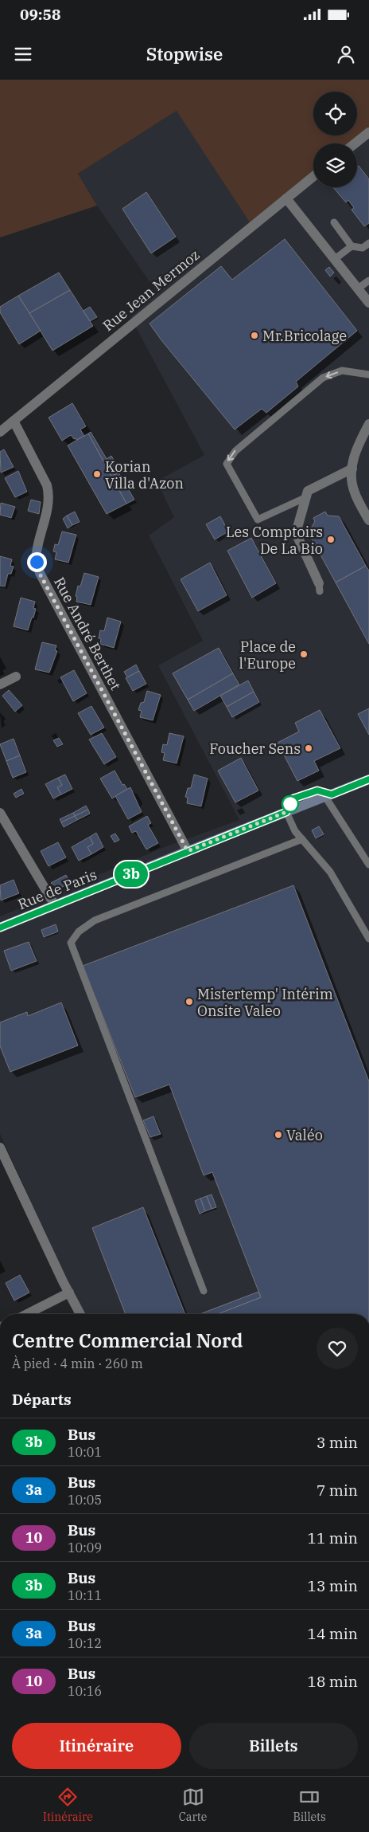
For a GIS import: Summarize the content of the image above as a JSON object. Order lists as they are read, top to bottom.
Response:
{
  "streets": {
    "street": ["Rue Jean Mermoz", "Rue André Berthet", "Rue de Paris"]
  },
  "crossings": [
    ["Rue Jean Mermoz", "Rue André Berthet"],
    ["Rue André Berthet", "Rue de Paris"]
  ],
  "places": [
    "Mr.Bricolage",
    "Korian Villa d'Azon",
    "Les Comptoirs De La Bio",
    "Place de l'Europe",
    "Foucher Sens",
    "Mistertemp' Intérim Onsite Valeo",
    "Valéo"
  ],
  "lines": ["bus line 3b"],
  "page": {
    "status": "09:58",
    "header": "Stopwise",
    "on_map": "3b",
    "heading": [
      ["Centre Commercial Nord", "À pied · 4 min · 260 m"],
      "Départs"
    ],
    "list": [
      {
        "mark": "3b",
        "name": "Bus",
        "note": "10:01",
        "value": "3 min"
      },
      {
        "mark": "3a",
        "name": "Bus",
        "note": "10:05",
        "value": "7 min"
      },
      {
        "mark": "10",
        "name": "Bus",
        "note": "10:09",
        "value": "11 min"
      },
      {
        "mark": "3b",
        "name": "Bus",
        "note": "10:11",
        "value": "13 min"
      },
      {
        "mark": "3a",
        "name": "Bus",
        "note": "10:12",
        "value": "14 min"
      },
      {
        "mark": "10",
        "name": "Bus",
        "note": "10:16",
        "value": "18 min"
      }
    ],
    "buttons": ["Itinéraire", "Billets"],
    "tabs": ["Itinéraire", "Carte", "Billets"]
  }
}
